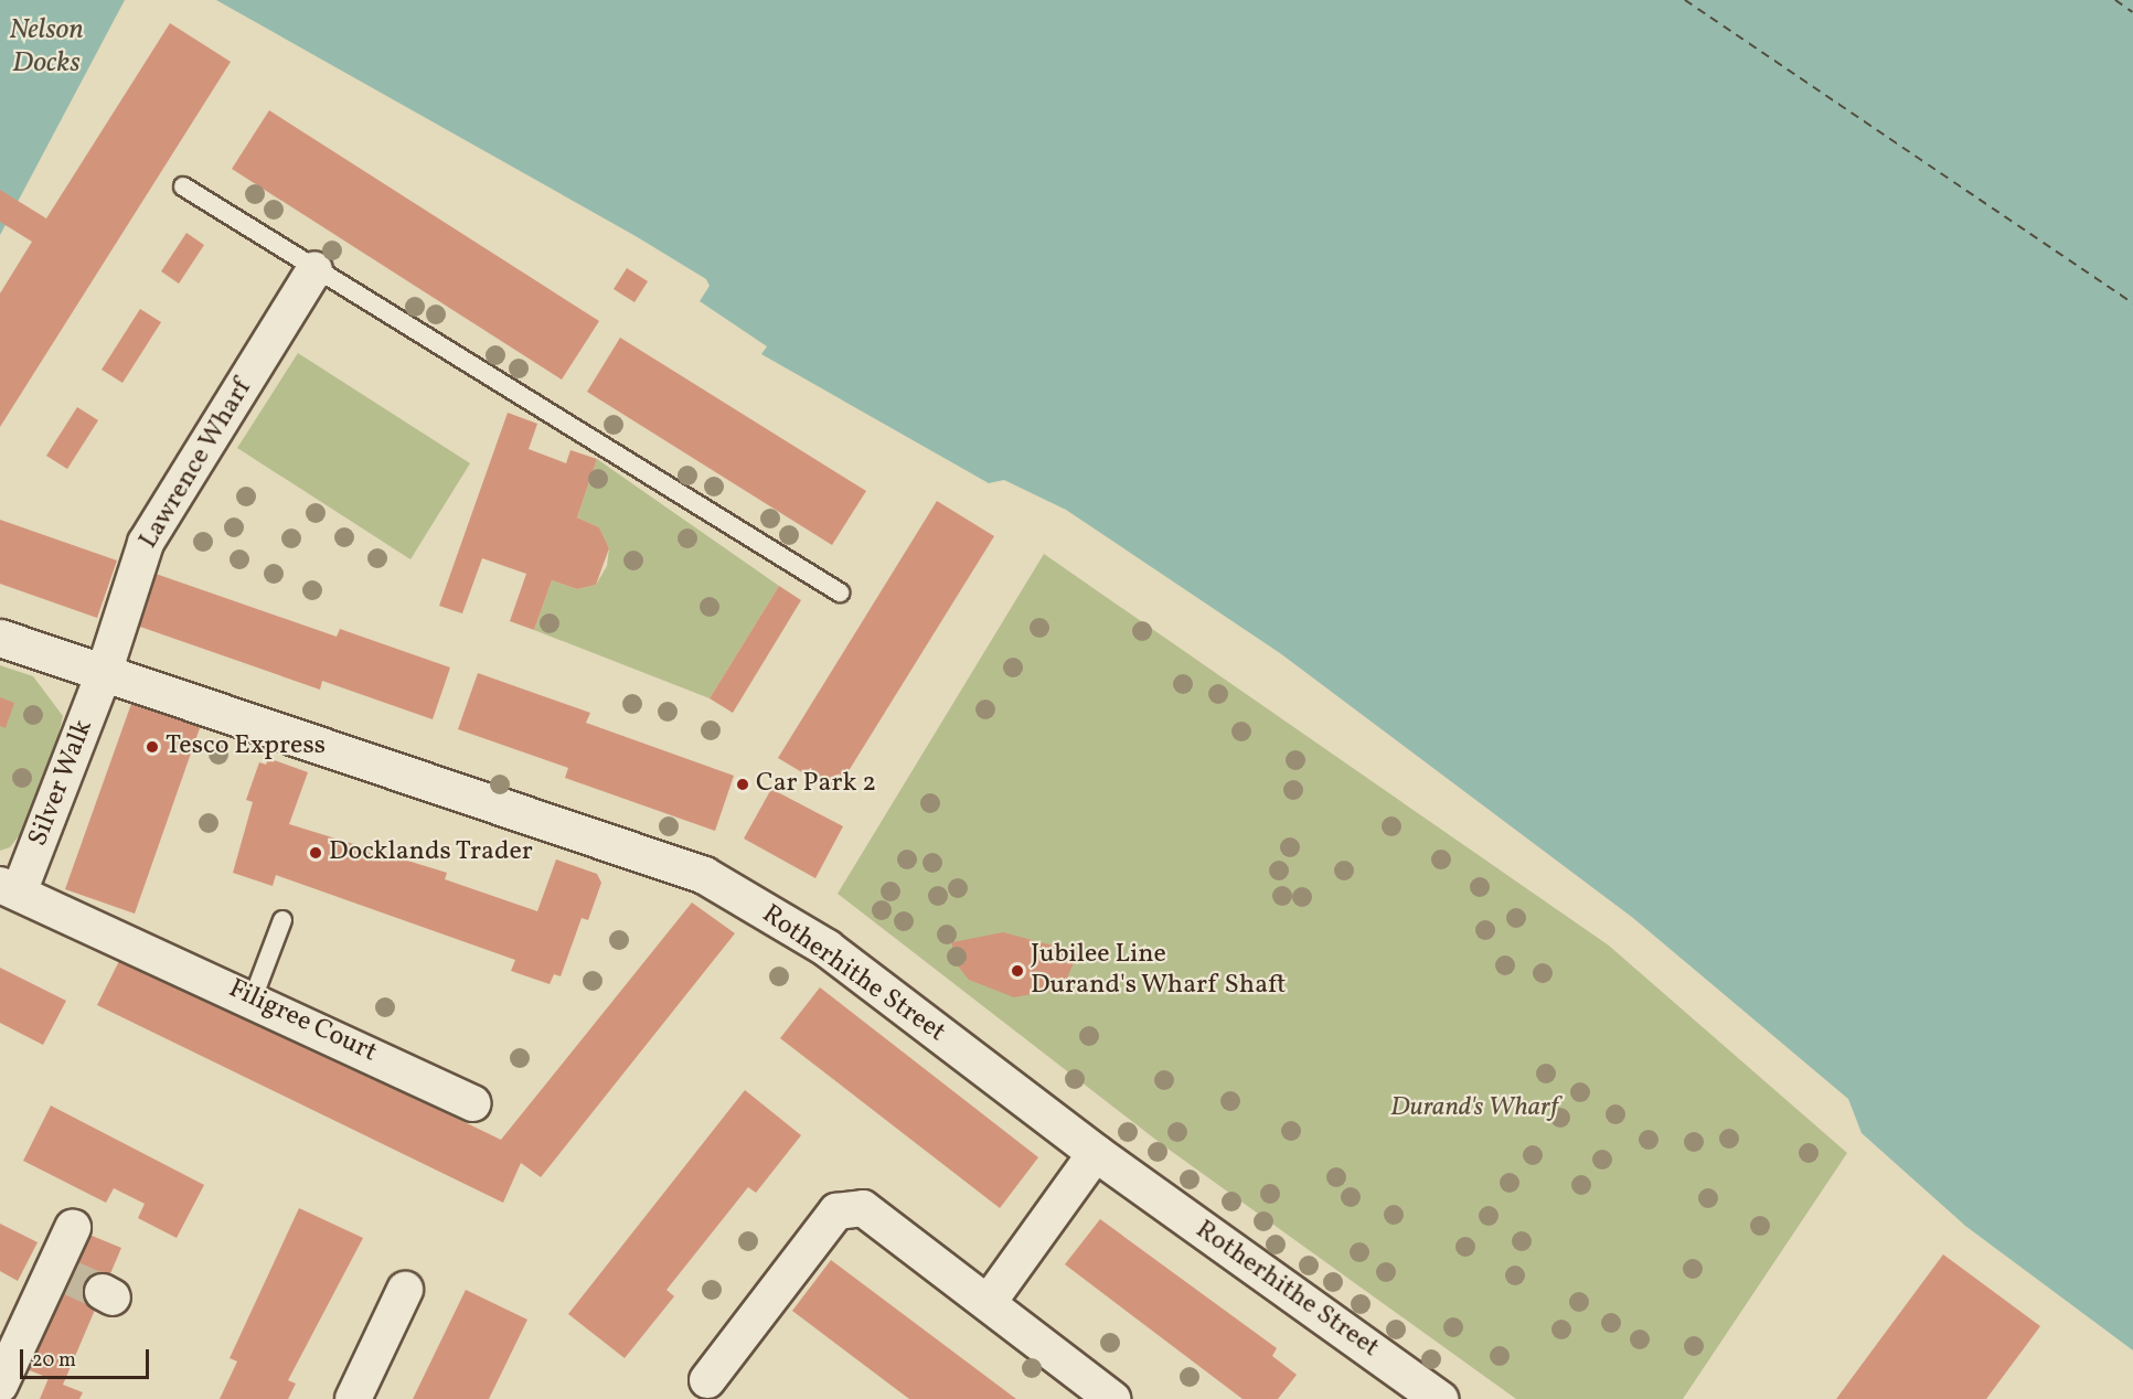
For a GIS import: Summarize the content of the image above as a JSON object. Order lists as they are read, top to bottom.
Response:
{
  "streets": {
    "street": [
      "Lawrence Wharf",
      "Silver Walk",
      "Rotherhithe Street",
      "Filigree Court"
    ]
  },
  "crossings": [
    ["Lawrence Wharf", "Silver Walk"],
    ["Lawrence Wharf", "Rotherhithe Street"],
    ["Silver Walk", "Rotherhithe Street"],
    ["Silver Walk", "Filigree Court"]
  ],
  "water": ["Nelson Docks"],
  "parks": ["Durand's Wharf"],
  "places": [
    "Tesco Express",
    "Car Park 2",
    "Docklands Trader",
    "Jubilee Line Durand's Wharf Shaft"
  ],
  "scale_bar": "20 m"
}
